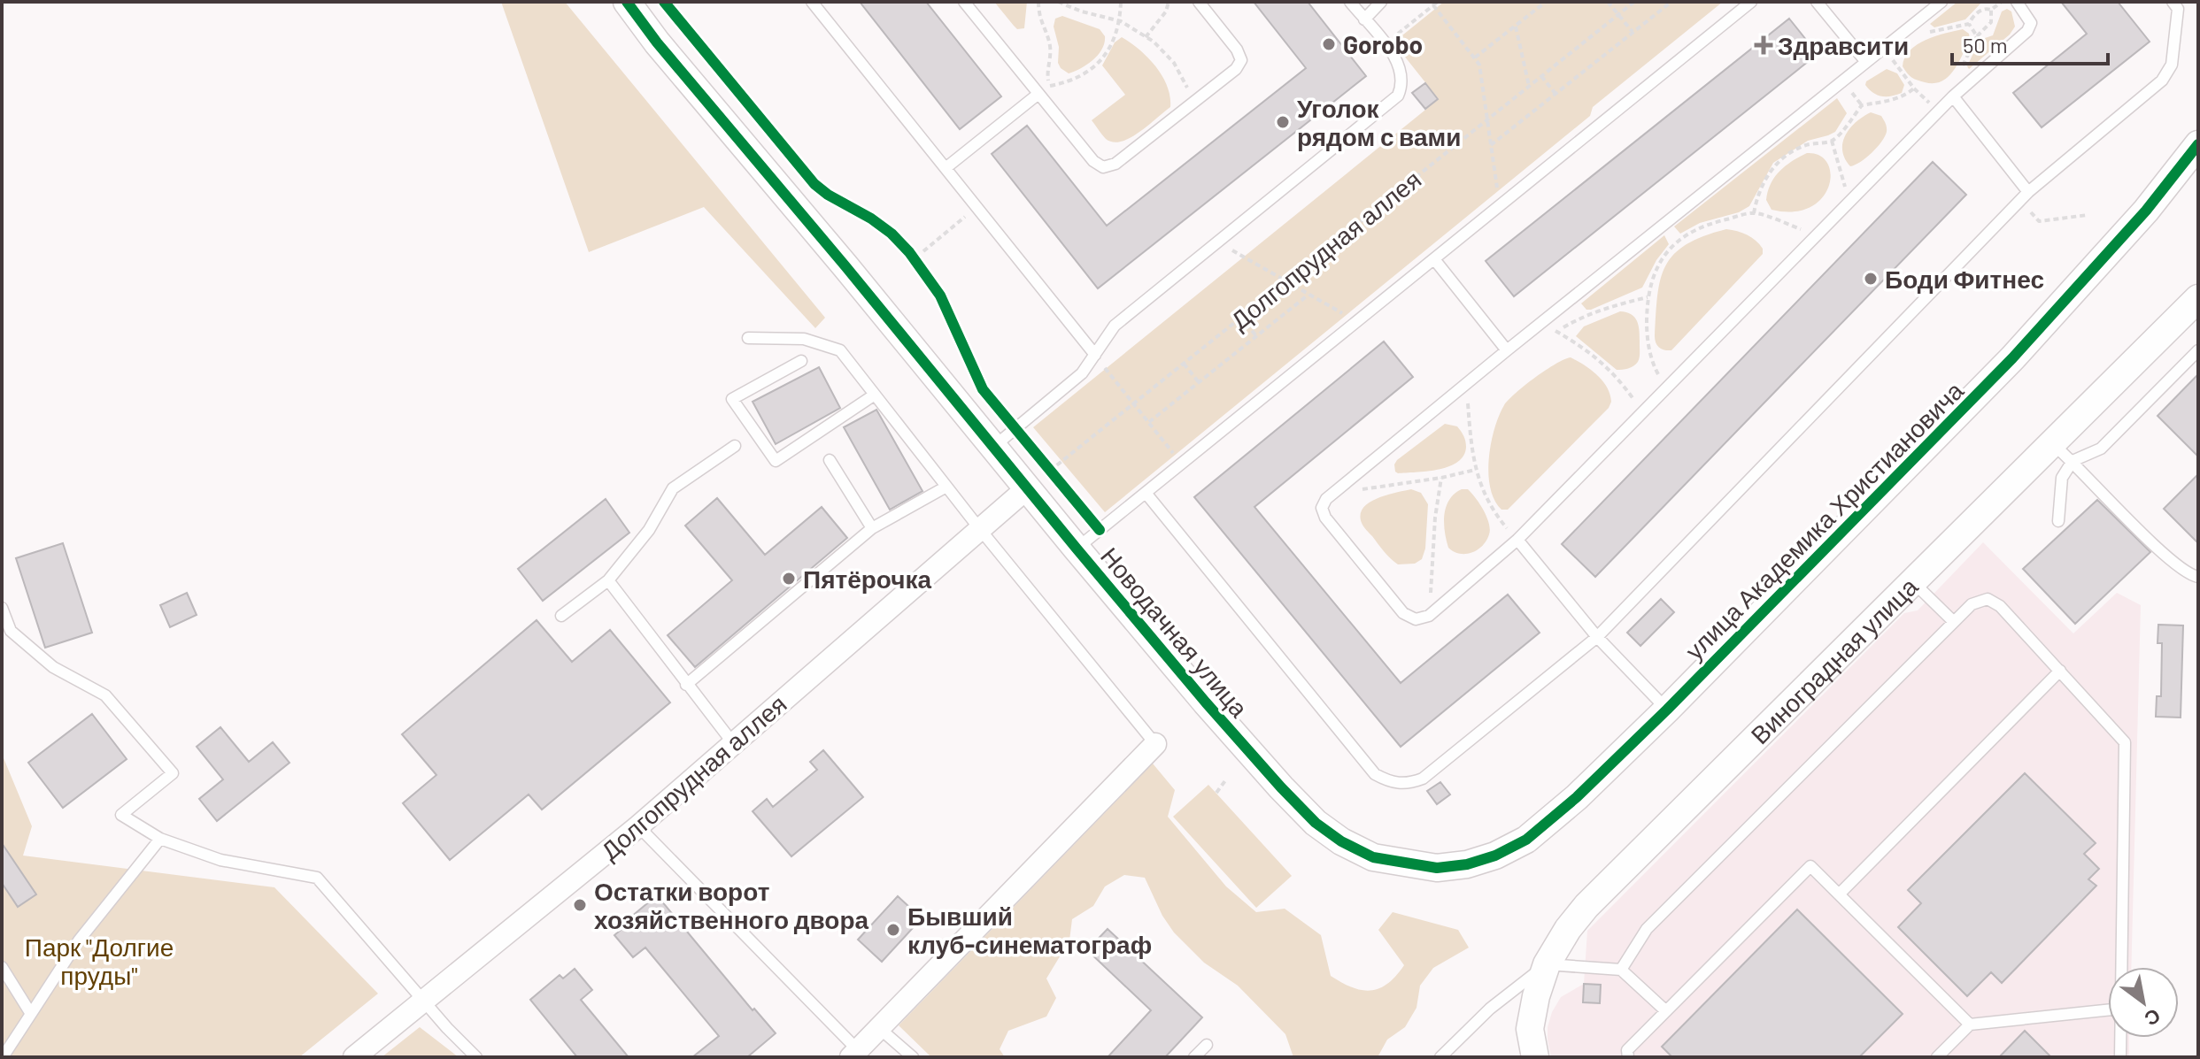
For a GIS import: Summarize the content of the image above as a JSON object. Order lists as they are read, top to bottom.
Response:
{
  "streets": {
    "street": [
      "Долгопрудная аллея",
      "улица Академика Христиановича",
      "Новодачная улица",
      "Виноградная улица"
    ]
  },
  "crossings": [
    ["Долгопрудная аллея", "Новодачная улица"],
    ["улица Академика Христиановича", "Новодачная улица"]
  ],
  "parks": ["Парк \"Долгие пруды\""],
  "places": {
    "other": [
      "Gorobo",
      "Уголок рядом с вами",
      "Боди Фитнес",
      "Пятёрочка",
      "Остатки ворот хозяйственного двора",
      "Бывший клуб-синематограф"
    ],
    "health": ["Здравсити"]
  },
  "scale_bar": "50 m",
  "north": "bottom right"
}
